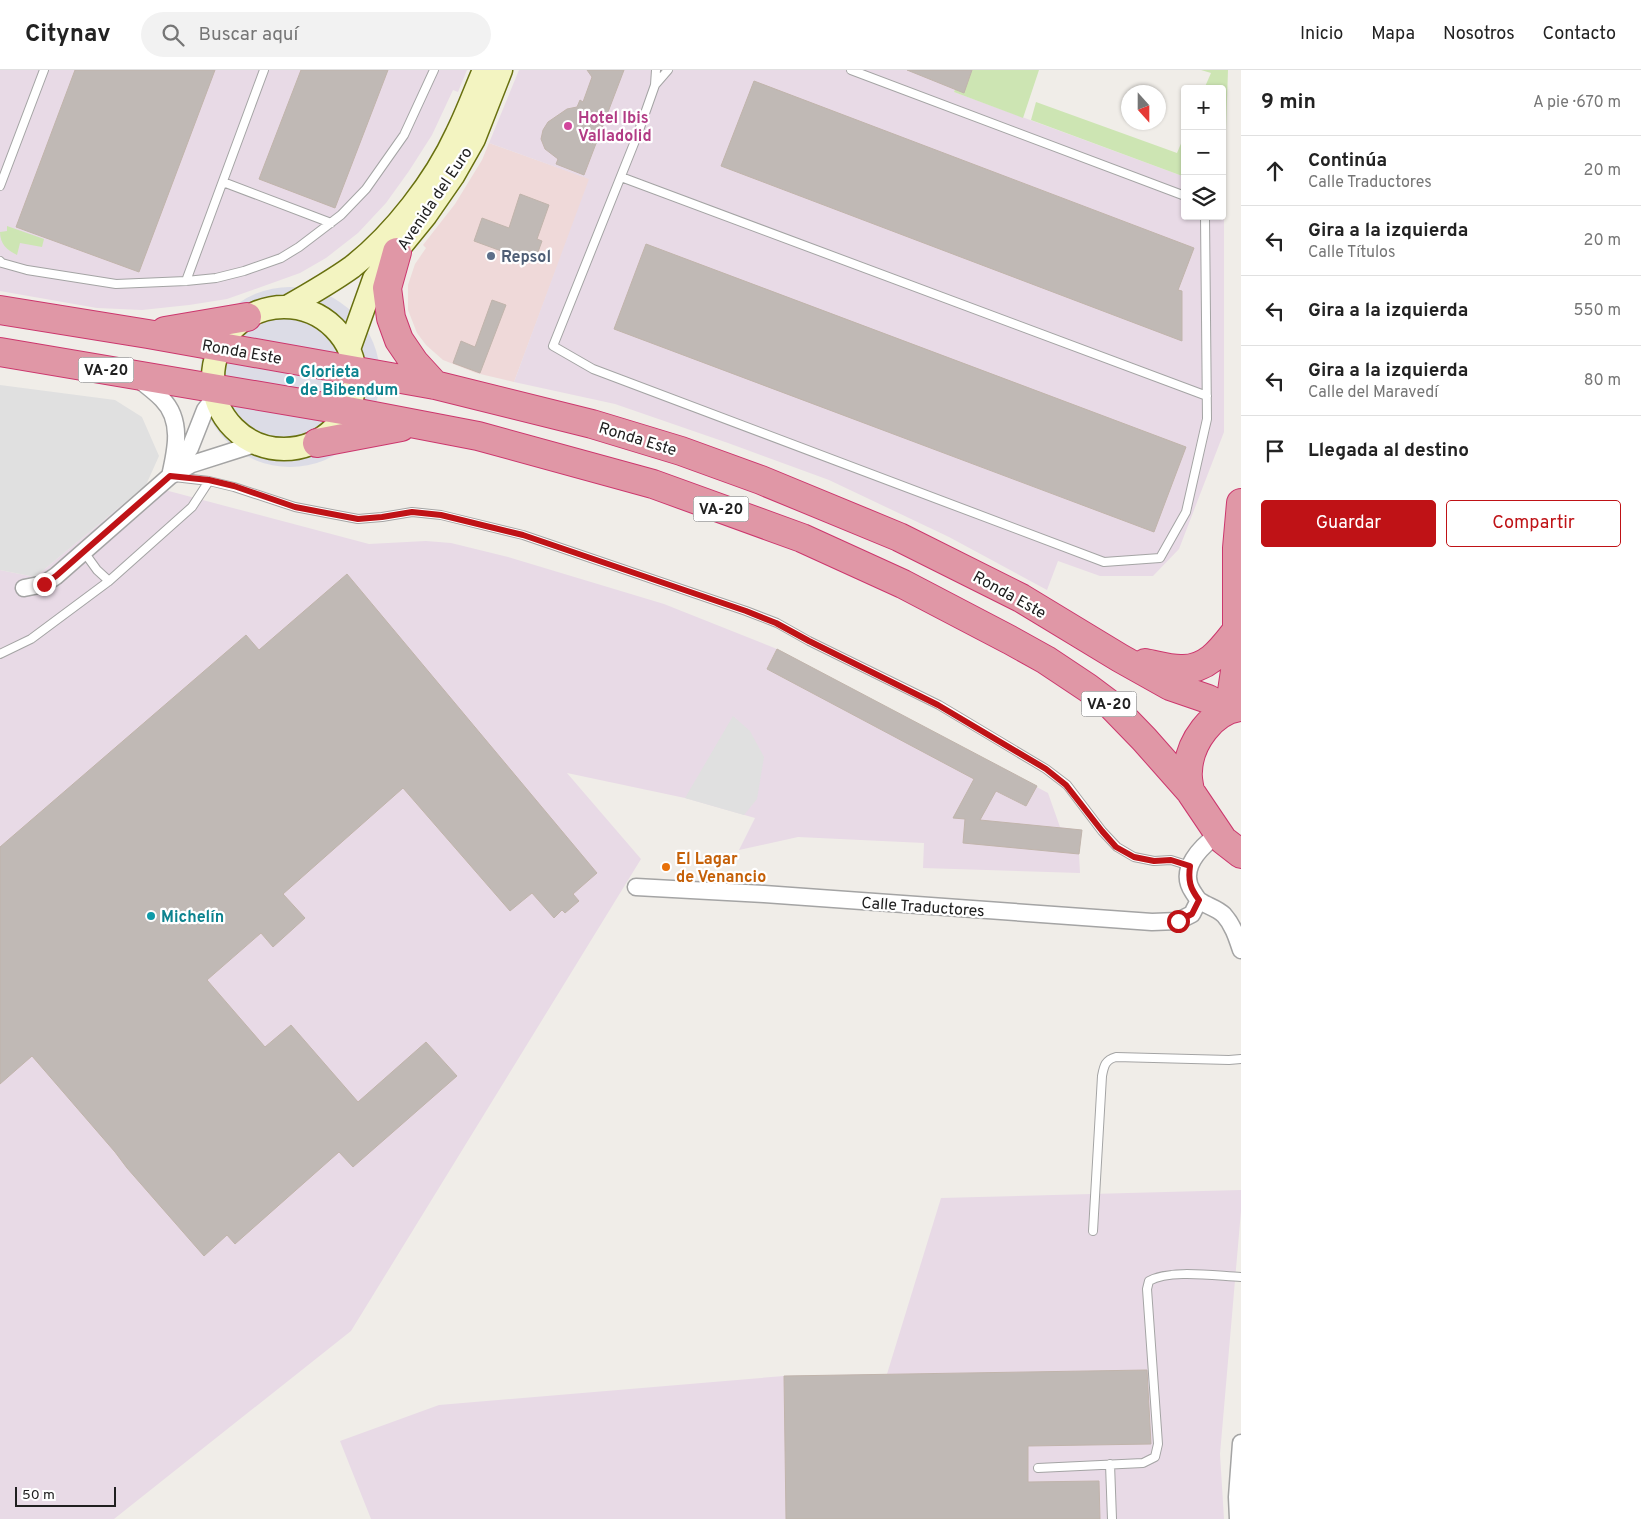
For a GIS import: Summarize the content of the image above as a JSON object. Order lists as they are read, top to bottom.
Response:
{
  "streets": {
    "highway": ["Ronda Este", "VA-20"],
    "street": ["Avenida del Euro", "Calle Traductores"]
  },
  "crossings": [
    ["Avenida del Euro", "Ronda Este"],
    ["Avenida del Euro", "VA-20"]
  ],
  "places": [
    "Hotel Ibis Valladolid",
    "Repsol",
    "Glorieta de Bibendum",
    "El Lagar de Venancio",
    "Michelín"
  ],
  "scale_bar": "50 m",
  "north": "bottom",
  "page": {
    "header": "Citynav",
    "search": "Buscar aquí",
    "nav": [
      "Inicio",
      "Mapa",
      "Nosotros",
      "Contacto"
    ],
    "heading": ["9 min", "A pie · 670 m"],
    "map_buttons": ["+", "−"],
    "list": [
      ["Continúa", "Calle Traductores", "20 m"],
      ["Gira a la izquierda", "Calle Títulos", "20 m"],
      ["Gira a la izquierda", "550 m"],
      ["Gira a la izquierda", "Calle del Maravedí", "80 m"],
      "Llegada al destino"
    ],
    "buttons": ["Guardar", "Compartir"],
    "scale": "50 m"
  }
}
